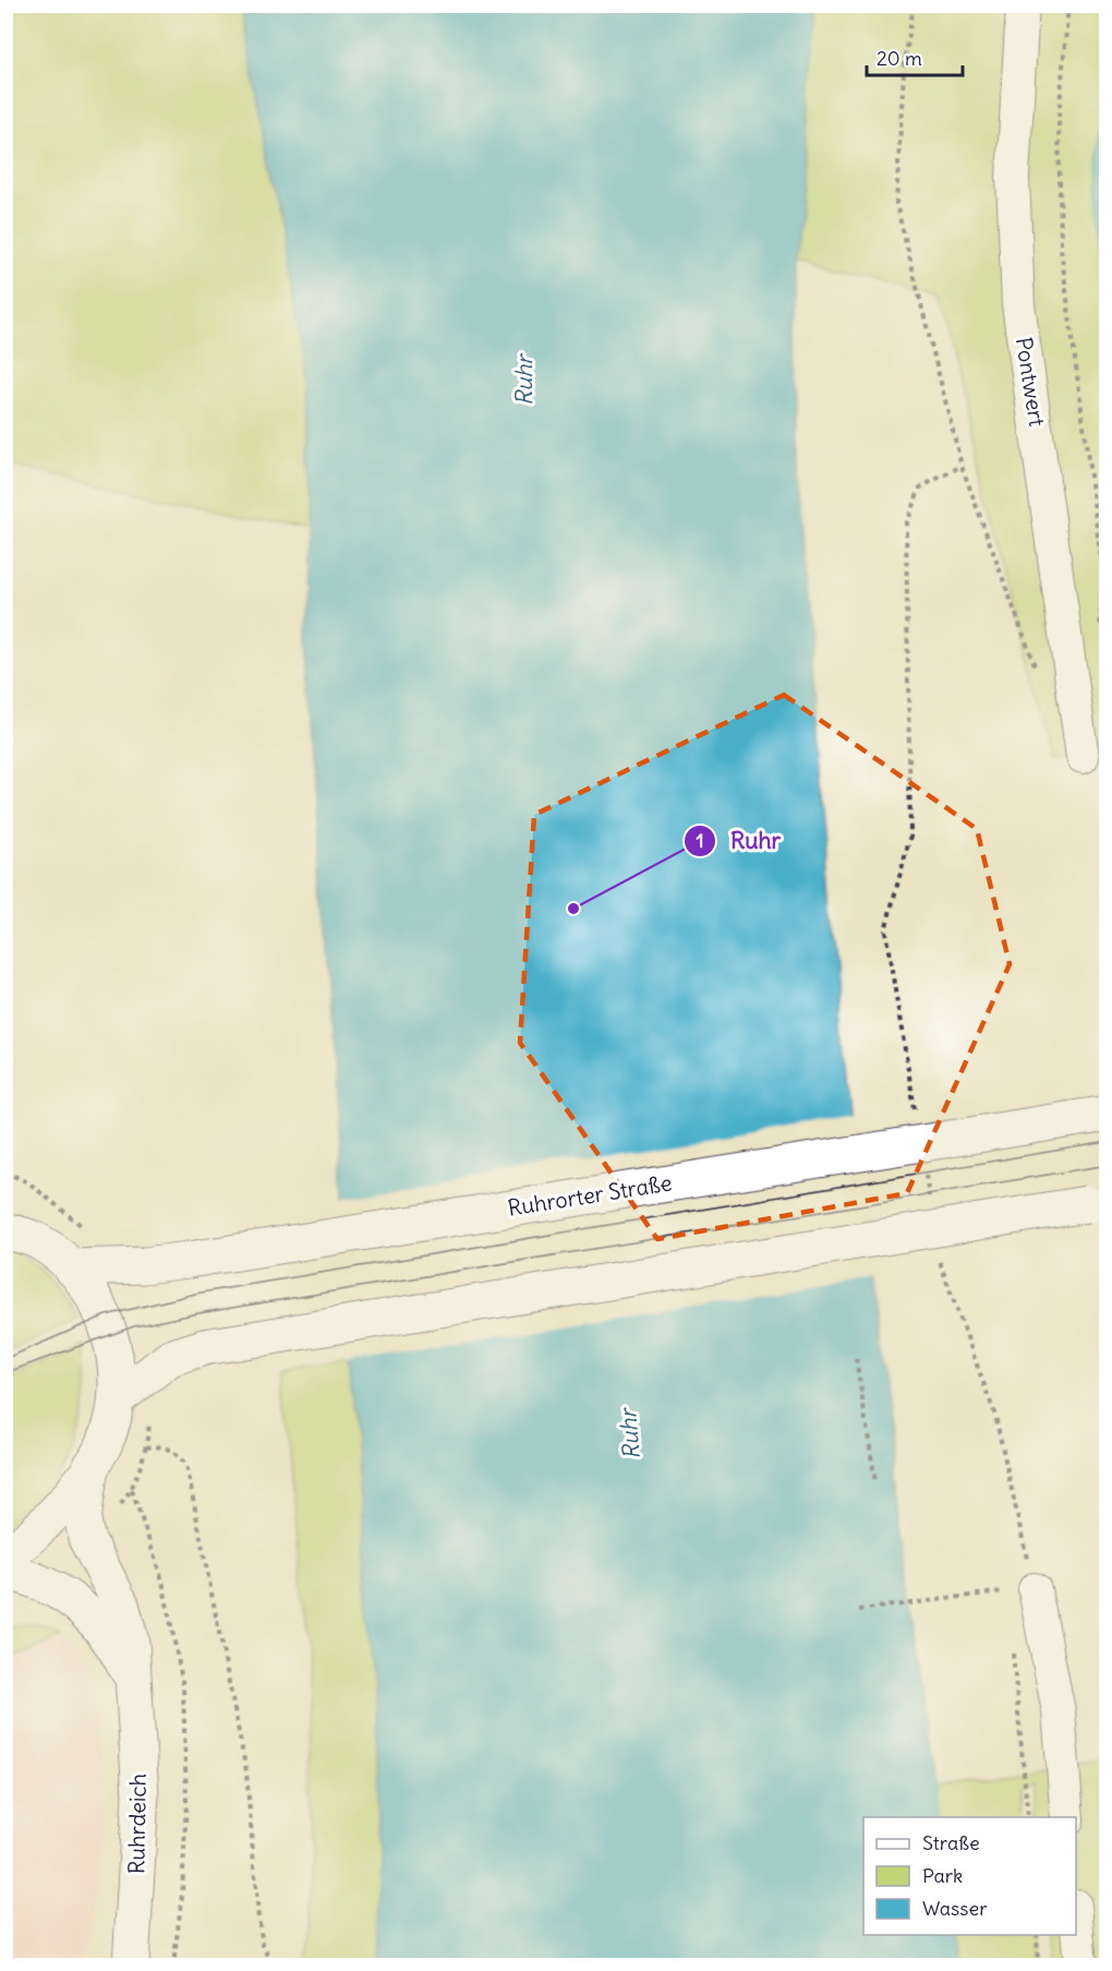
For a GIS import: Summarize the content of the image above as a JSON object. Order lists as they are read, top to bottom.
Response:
{
  "streets": {
    "main road": ["Ruhrorter Straße", "Ruhrdeich"],
    "lane": ["Pontwert"]
  },
  "water": ["Ruhr"],
  "places": ["Ruhr"],
  "legend": ["Straße", "Park", "Wasser"],
  "scale_bar": "20 m"
}
